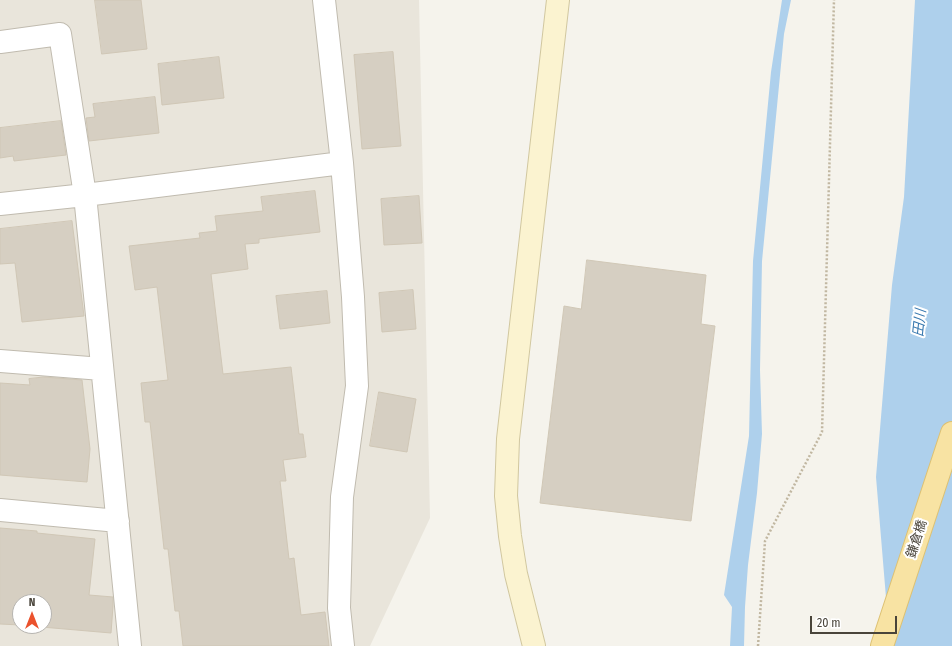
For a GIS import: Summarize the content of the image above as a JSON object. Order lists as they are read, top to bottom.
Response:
{
  "streets": {
    "main road": ["鎌倉橋"]
  },
  "water": ["田川"],
  "scale_bar": "20 m",
  "north": "top"
}
